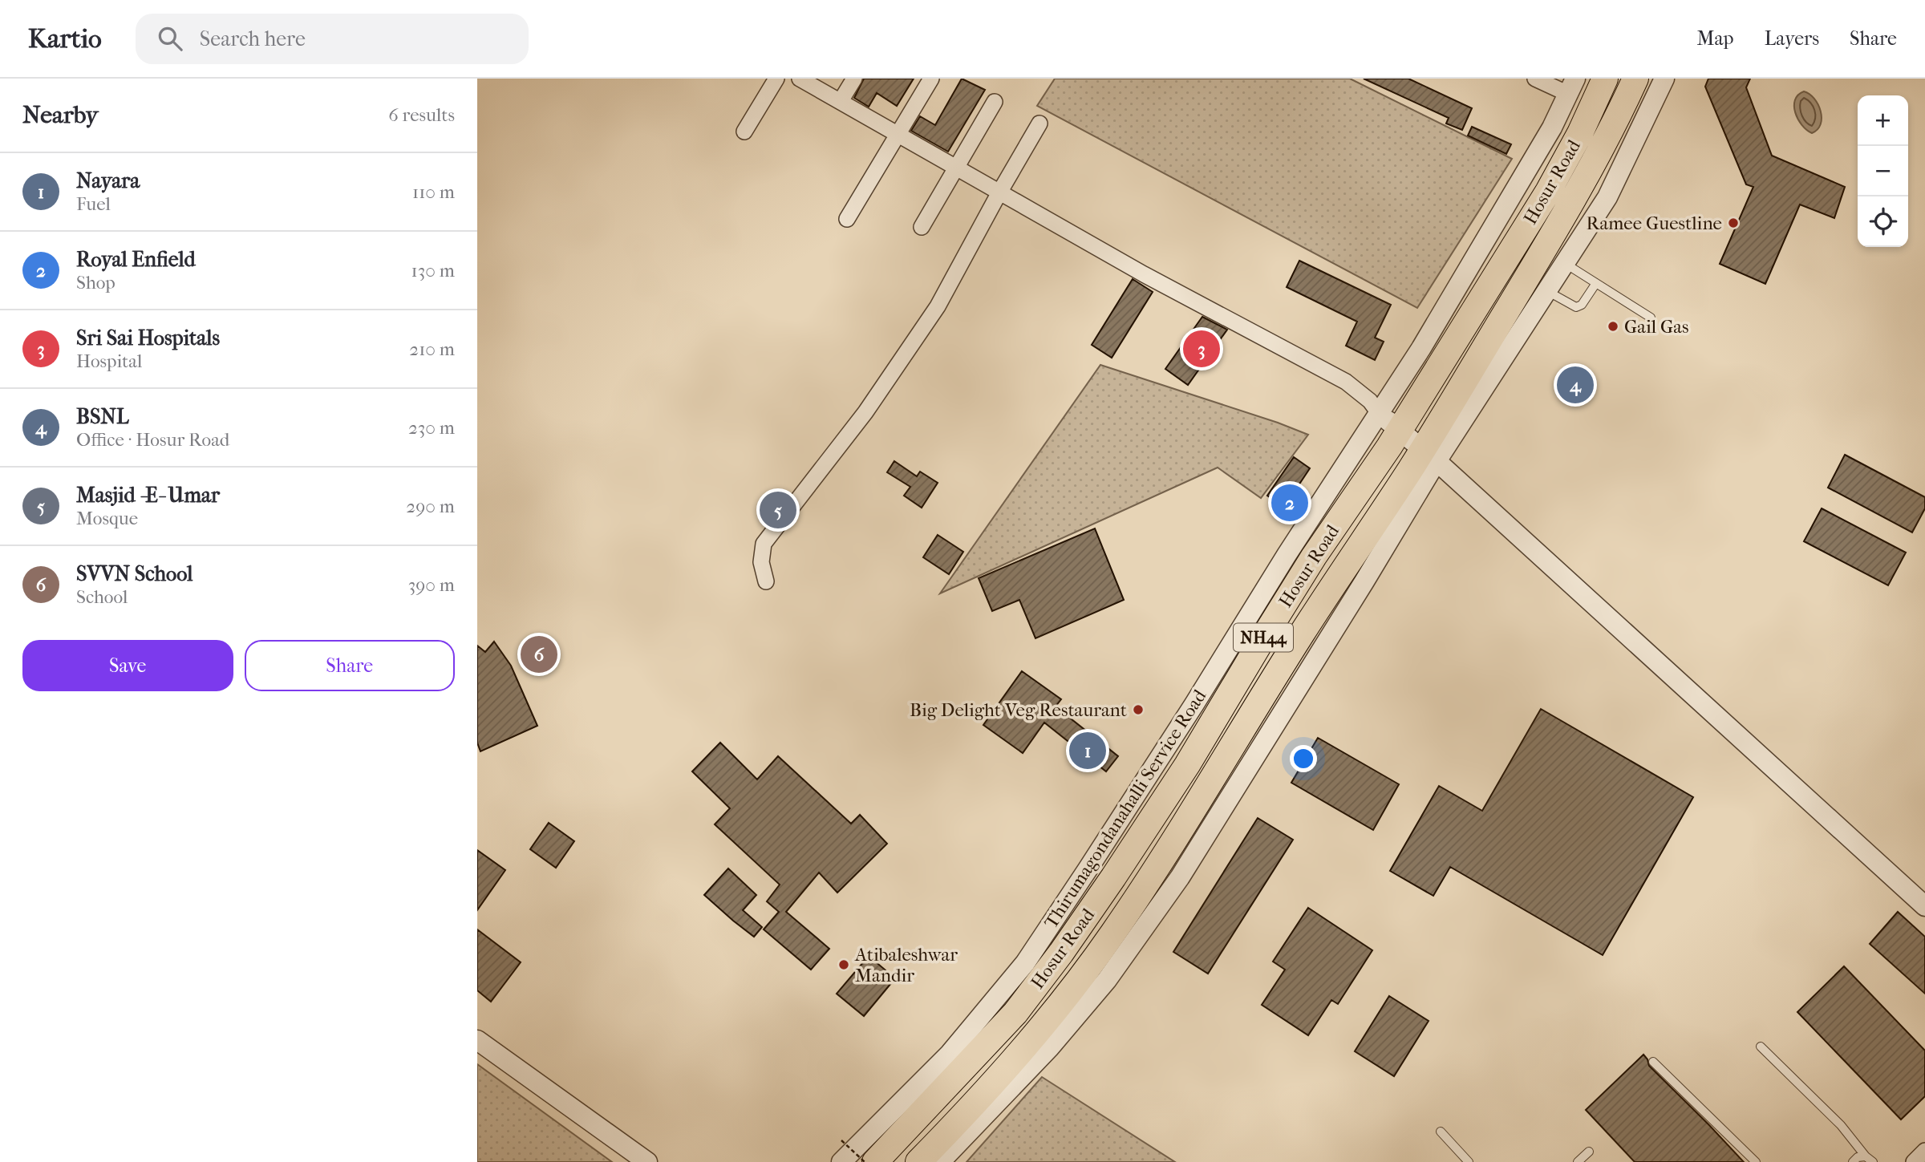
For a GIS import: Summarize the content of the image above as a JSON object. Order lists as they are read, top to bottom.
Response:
{
  "streets": {
    "highway": ["Hosur Road", "NH44"],
    "street": ["Thirumagondanahalli Service Road"]
  },
  "places": [
    "Ramee Guestline",
    "Gail Gas",
    "Big Delight Veg Restaurant",
    "Atibaleshwar Mandir"
  ],
  "page": {
    "header": "Kartio",
    "search": "Search here",
    "nav": ["Map", "Layers", "Share"],
    "heading": ["Nearby", "6 results"],
    "map_buttons": ["+", "−"],
    "list": [
      {
        "mark": "1",
        "name": "Nayara",
        "note": "Fuel",
        "value": "110 m"
      },
      {
        "mark": "2",
        "name": "Royal Enfield",
        "note": "Shop",
        "value": "130 m"
      },
      {
        "mark": "3",
        "name": "Sri Sai Hospitals",
        "note": "Hospital",
        "value": "210 m"
      },
      {
        "mark": "4",
        "name": "BSNL",
        "note": "Office · Hosur Road",
        "value": "230 m"
      },
      {
        "mark": "5",
        "name": "Masjid -E- Umar",
        "note": "Mosque",
        "value": "290 m"
      },
      {
        "mark": "6",
        "name": "SVVN School",
        "note": "School",
        "value": "390 m"
      }
    ],
    "pins": [
      "3",
      "4",
      "2",
      "5",
      "6",
      "1"
    ],
    "buttons": ["Save", "Share"]
  }
}
